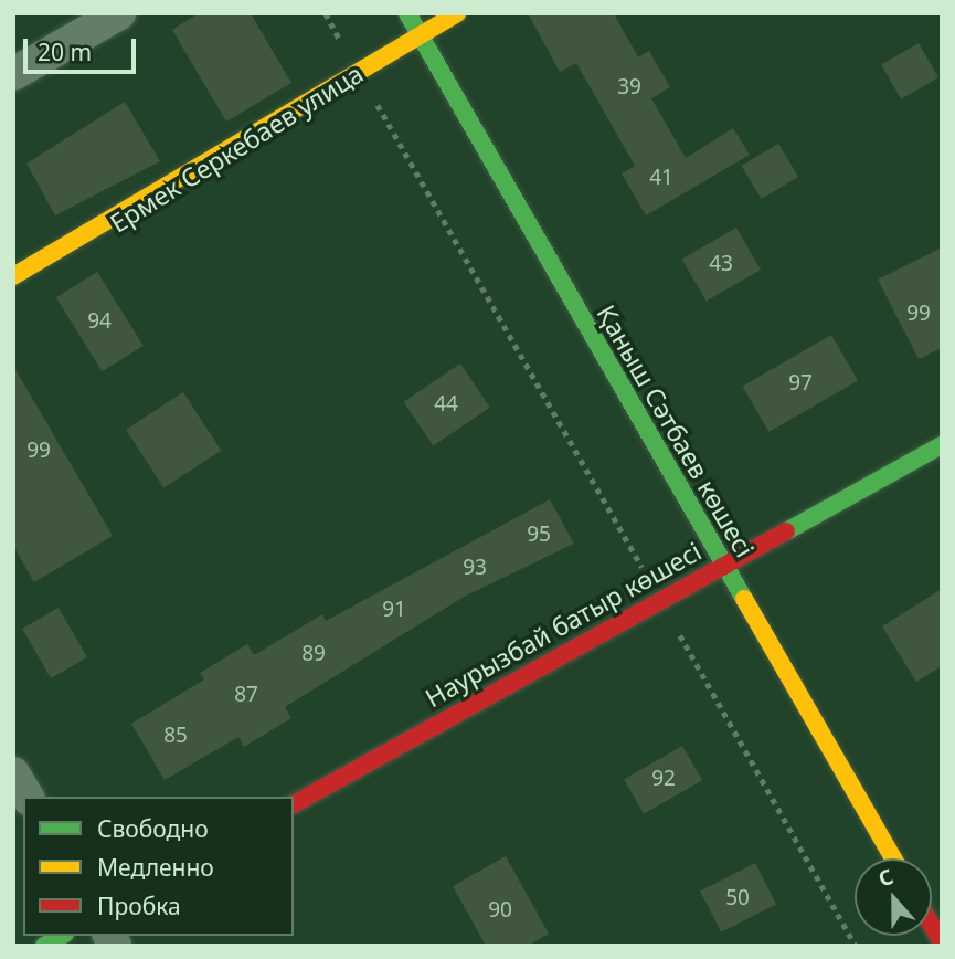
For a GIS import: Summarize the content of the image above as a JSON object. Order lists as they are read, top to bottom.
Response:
{
  "streets": {
    "street": ["Ермек Серкебаев улица", "Қаныш Сәтбаев көшесі", "Наурызбай батыр көшесі"]
  },
  "crossings": [
    ["Ермек Серкебаев улица", "Қаныш Сәтбаев көшесі"],
    ["Қаныш Сәтбаев көшесі", "Наурызбай батыр көшесі"]
  ],
  "house_numbers": [
    "39",
    "41",
    "43",
    "99",
    "94",
    "97",
    "44",
    "99",
    "95",
    "93",
    "91",
    "89",
    "87",
    "85",
    "92",
    "50",
    "90"
  ],
  "legend": ["Свободно", "Медленно", "Пробка"],
  "scale_bar": "20 m",
  "north": "top"
}
